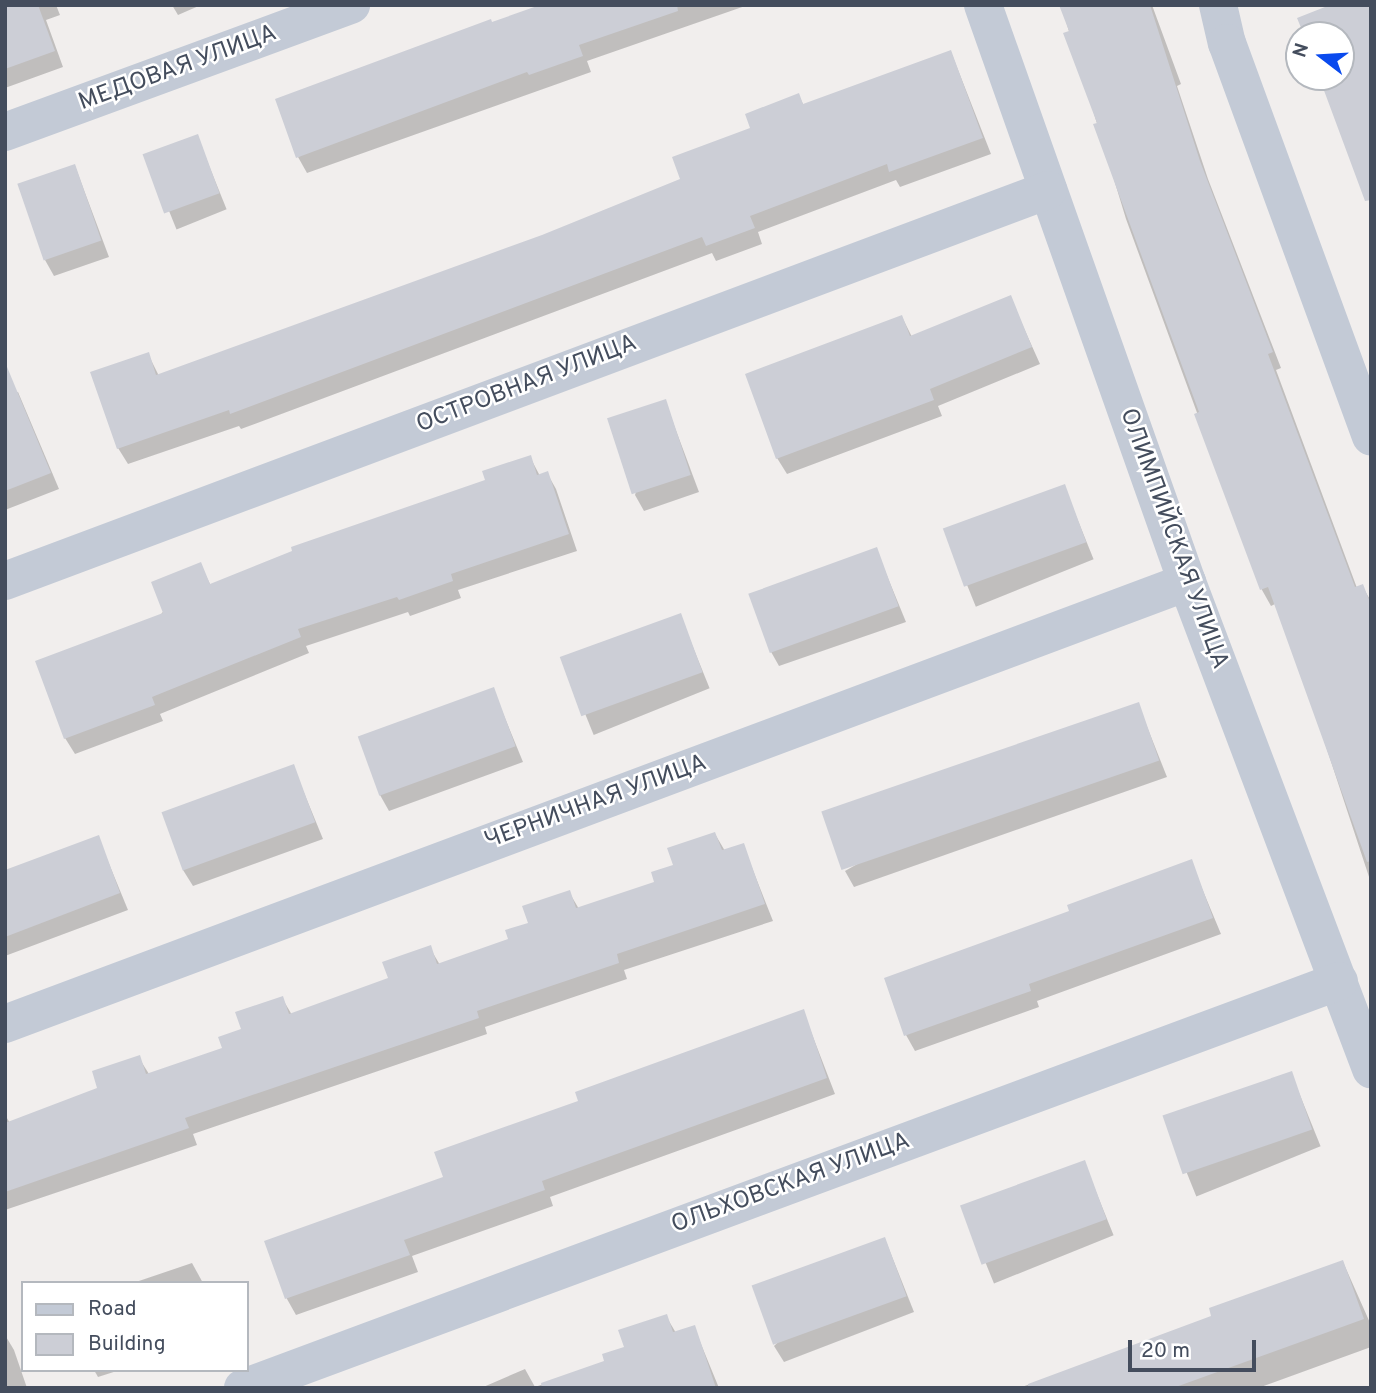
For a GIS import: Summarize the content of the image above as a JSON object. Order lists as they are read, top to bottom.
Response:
{
  "streets": {
    "street": [
      "МЕДОВАЯ УЛИЦА",
      "ОСТРОВНАЯ УЛИЦА",
      "ОЛИМПИЙСКАЯ УЛИЦА",
      "ЧЕРНИЧНАЯ УЛИЦА",
      "ОЛЬХОВСКАЯ УЛИЦА"
    ]
  },
  "crossings": [
    ["ОСТРОВНАЯ УЛИЦА", "ОЛИМПИЙСКАЯ УЛИЦА"],
    ["ОЛИМПИЙСКАЯ УЛИЦА", "ЧЕРНИЧНАЯ УЛИЦА"],
    ["ОЛИМПИЙСКАЯ УЛИЦА", "ОЛЬХОВСКАЯ УЛИЦА"]
  ],
  "legend": ["Road", "Building"],
  "scale_bar": "20 m",
  "north": "left"
}
